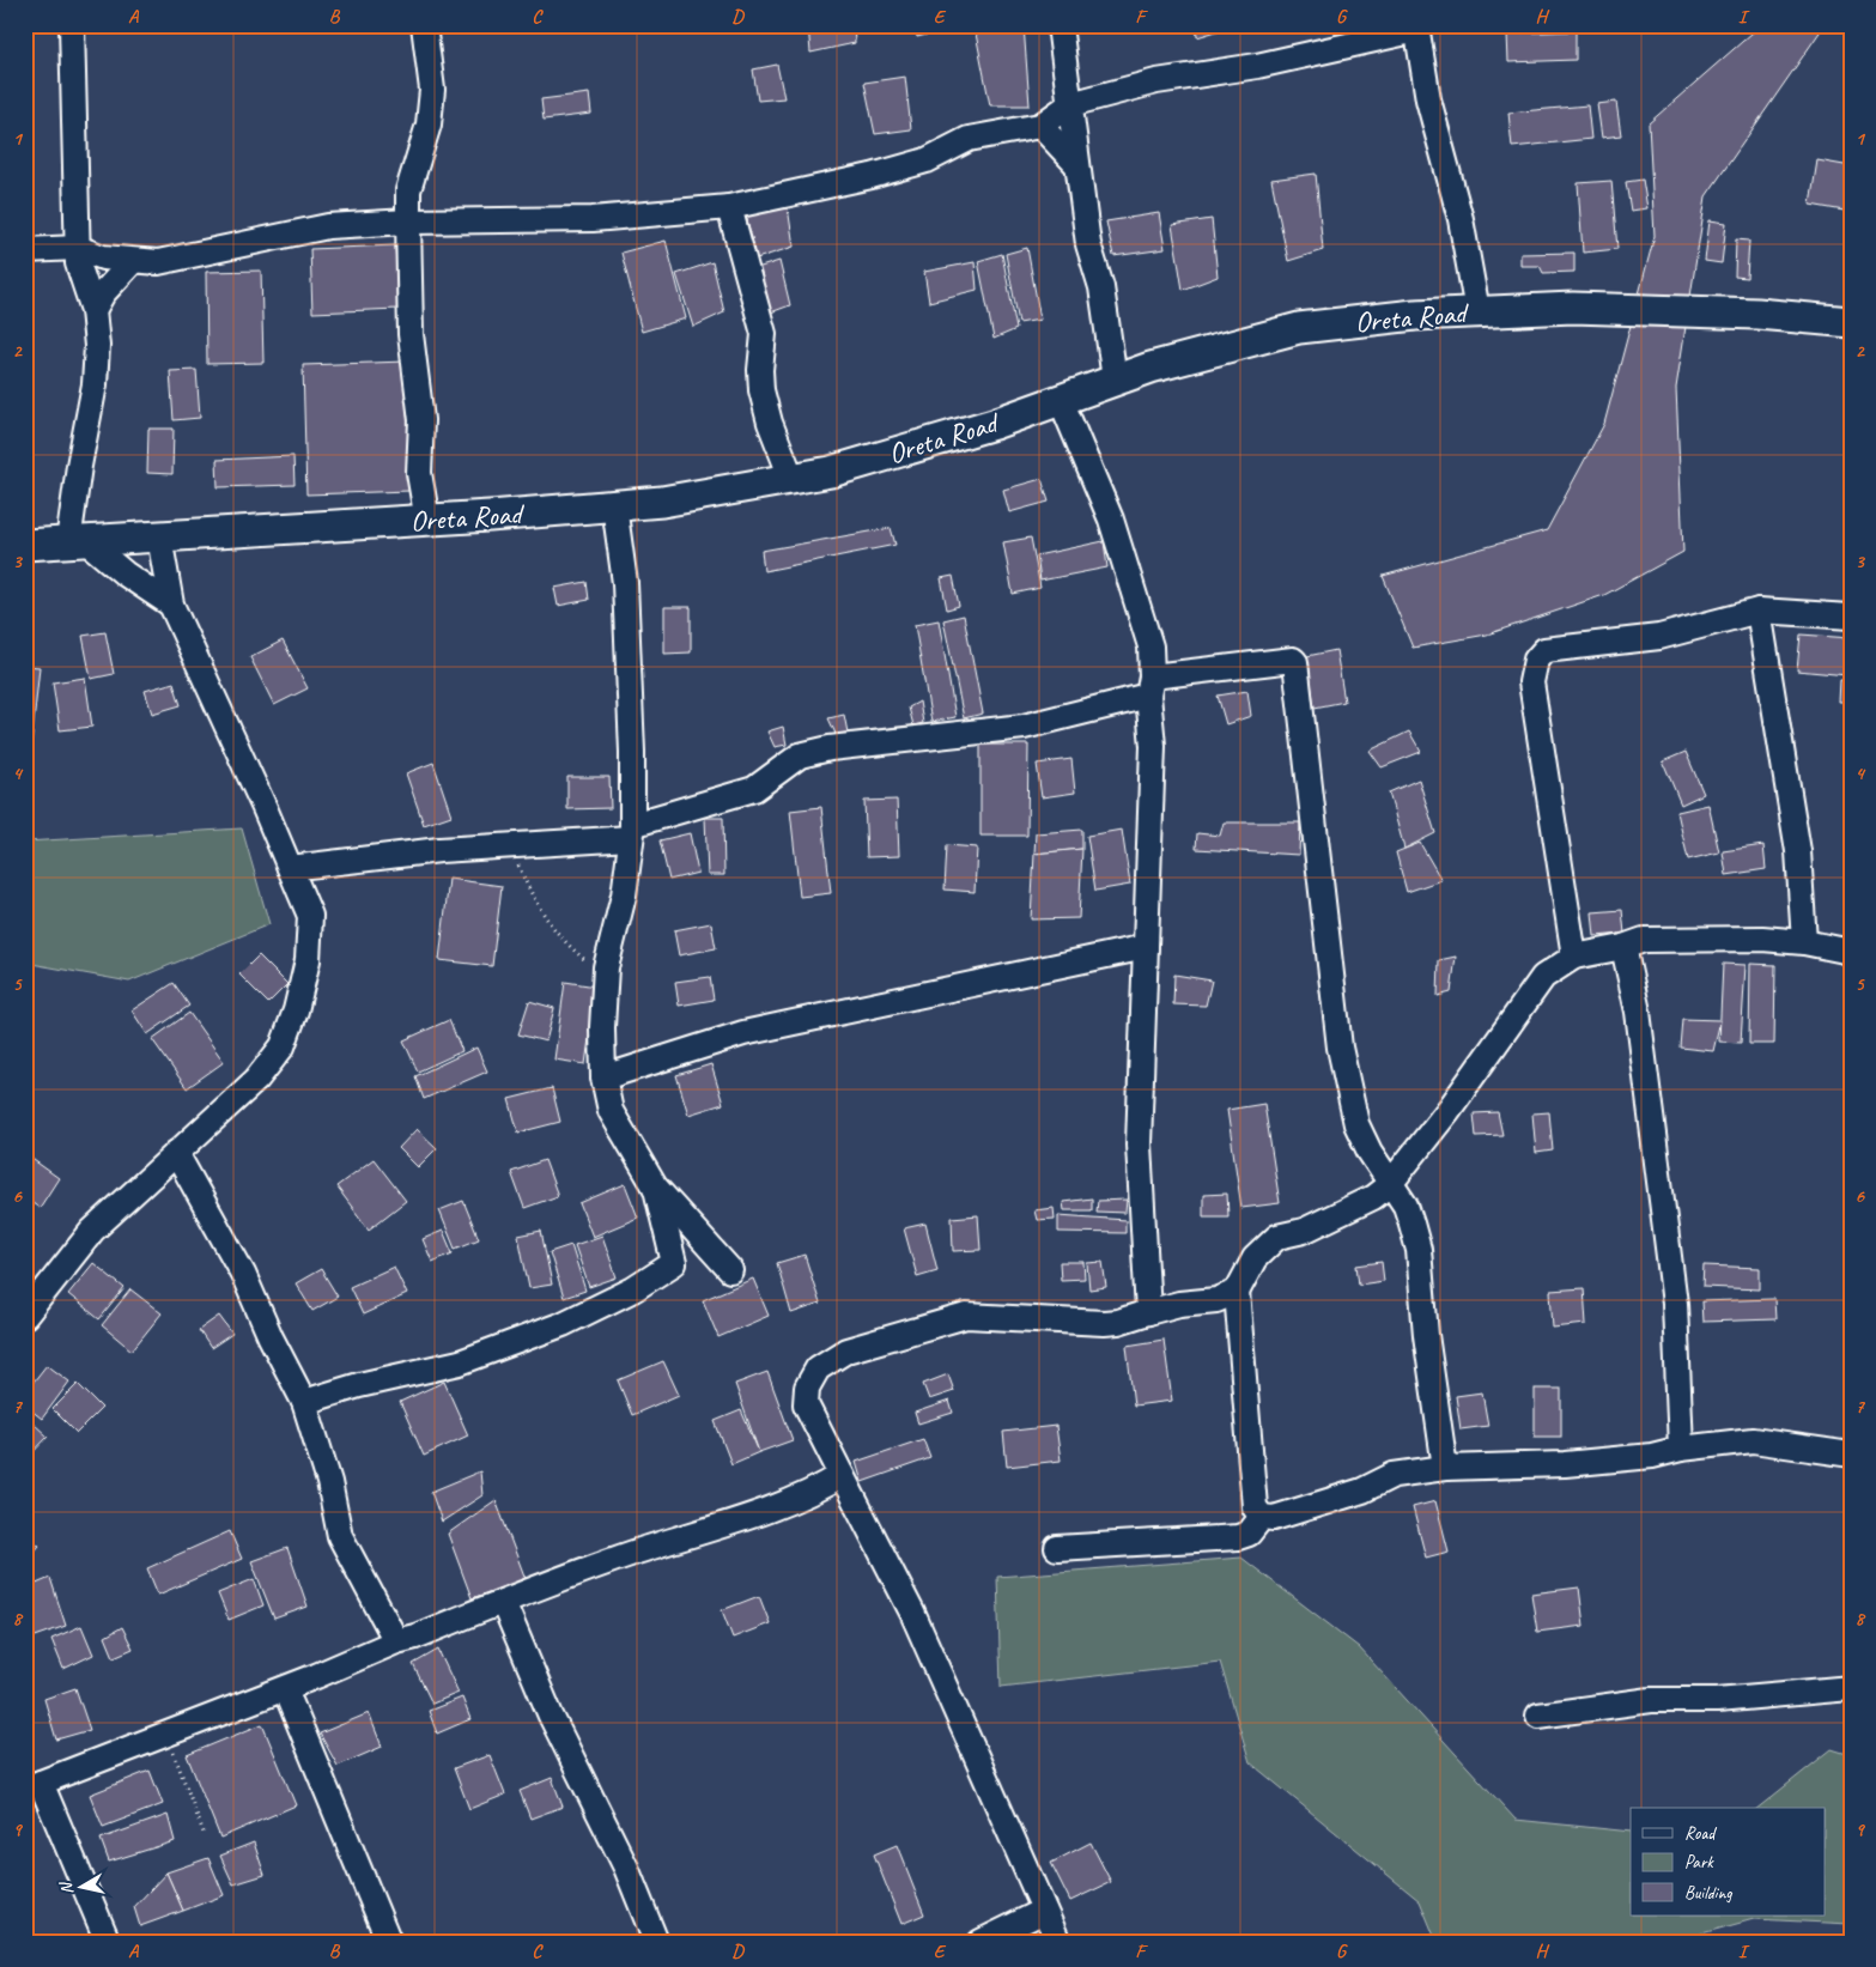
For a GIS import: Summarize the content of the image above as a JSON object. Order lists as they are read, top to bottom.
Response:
{
  "streets": {
    "street": ["Oreta Road"]
  },
  "legend": ["Road", "Park", "Building"],
  "north": "left",
  "grid": {
    "columns": [
      "A",
      "B",
      "C",
      "D",
      "E",
      "F",
      "G",
      "H",
      "I"
    ],
    "rows": [
      "1",
      "2",
      "3",
      "4",
      "5",
      "6",
      "7",
      "8",
      "9"
    ]
  }
}
